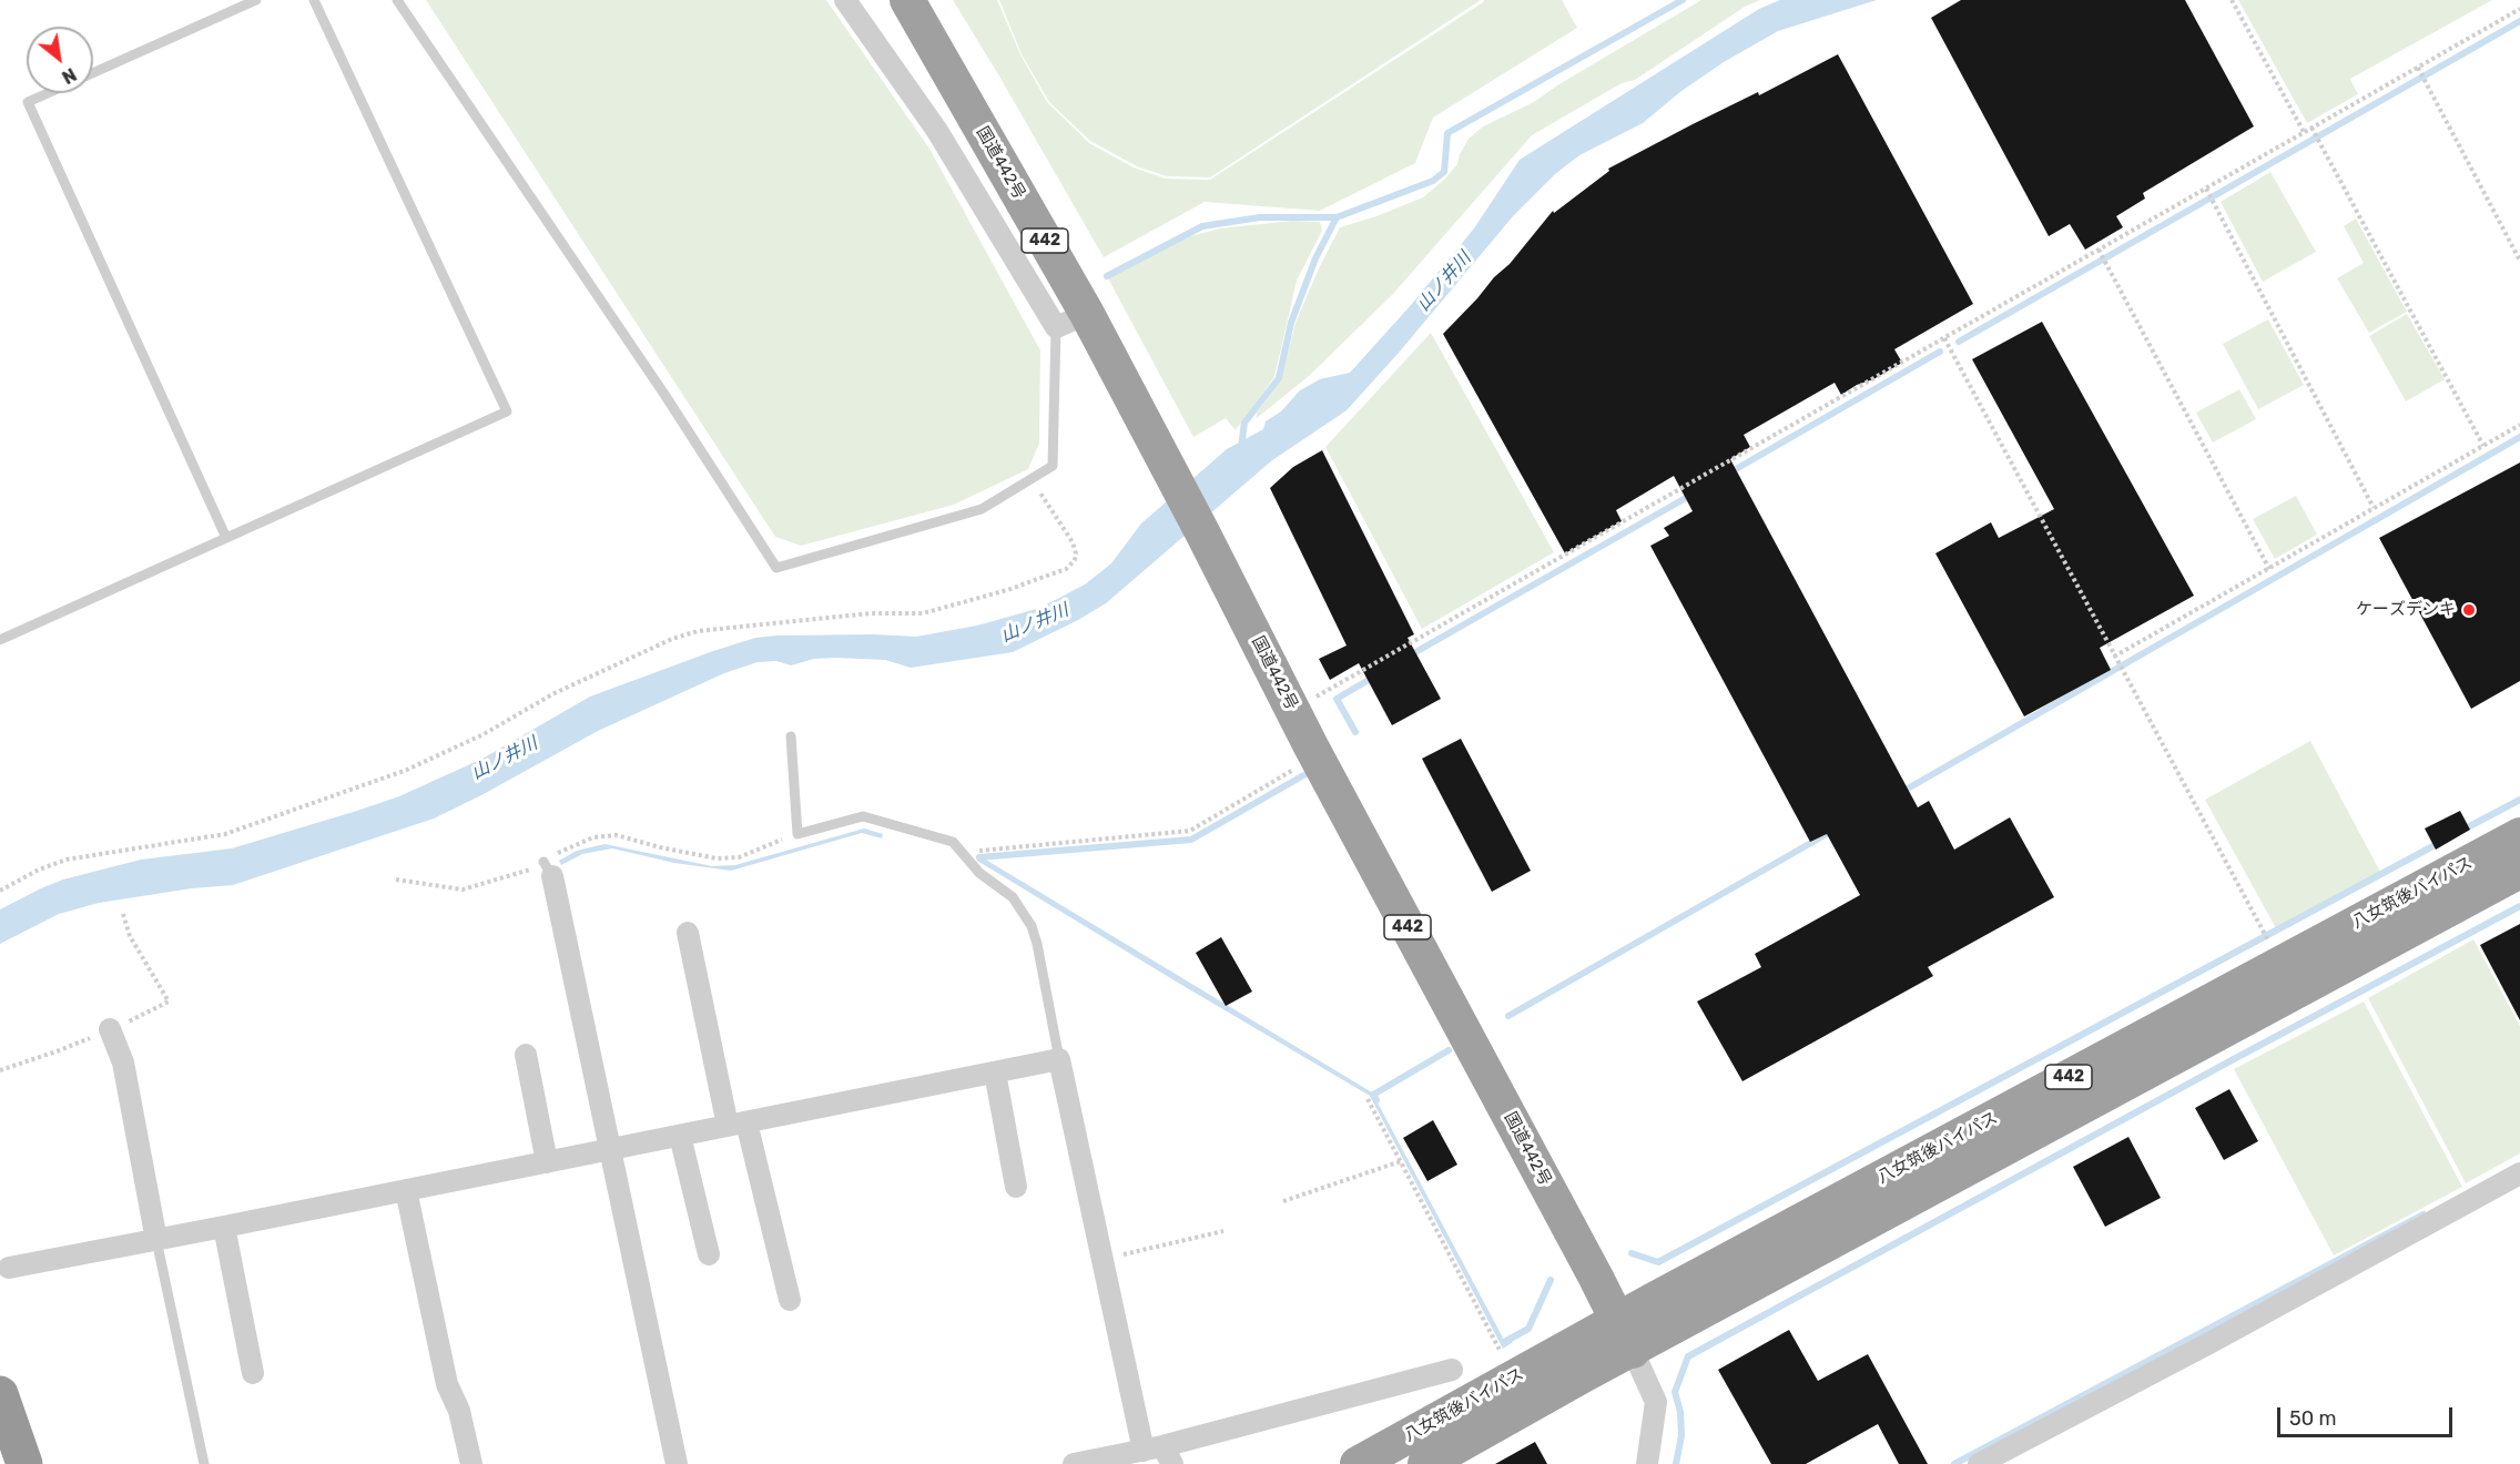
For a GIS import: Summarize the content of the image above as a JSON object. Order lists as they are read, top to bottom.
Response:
{
  "streets": {
    "highway": ["国道442号", "442", "八女筑後バイパス"]
  },
  "crossings": [
    ["国道442号", "八女筑後バイパス"]
  ],
  "water": ["山ノ井川"],
  "places": ["ケーズデンキ"],
  "scale_bar": "50 m",
  "north": "bottom right"
}
